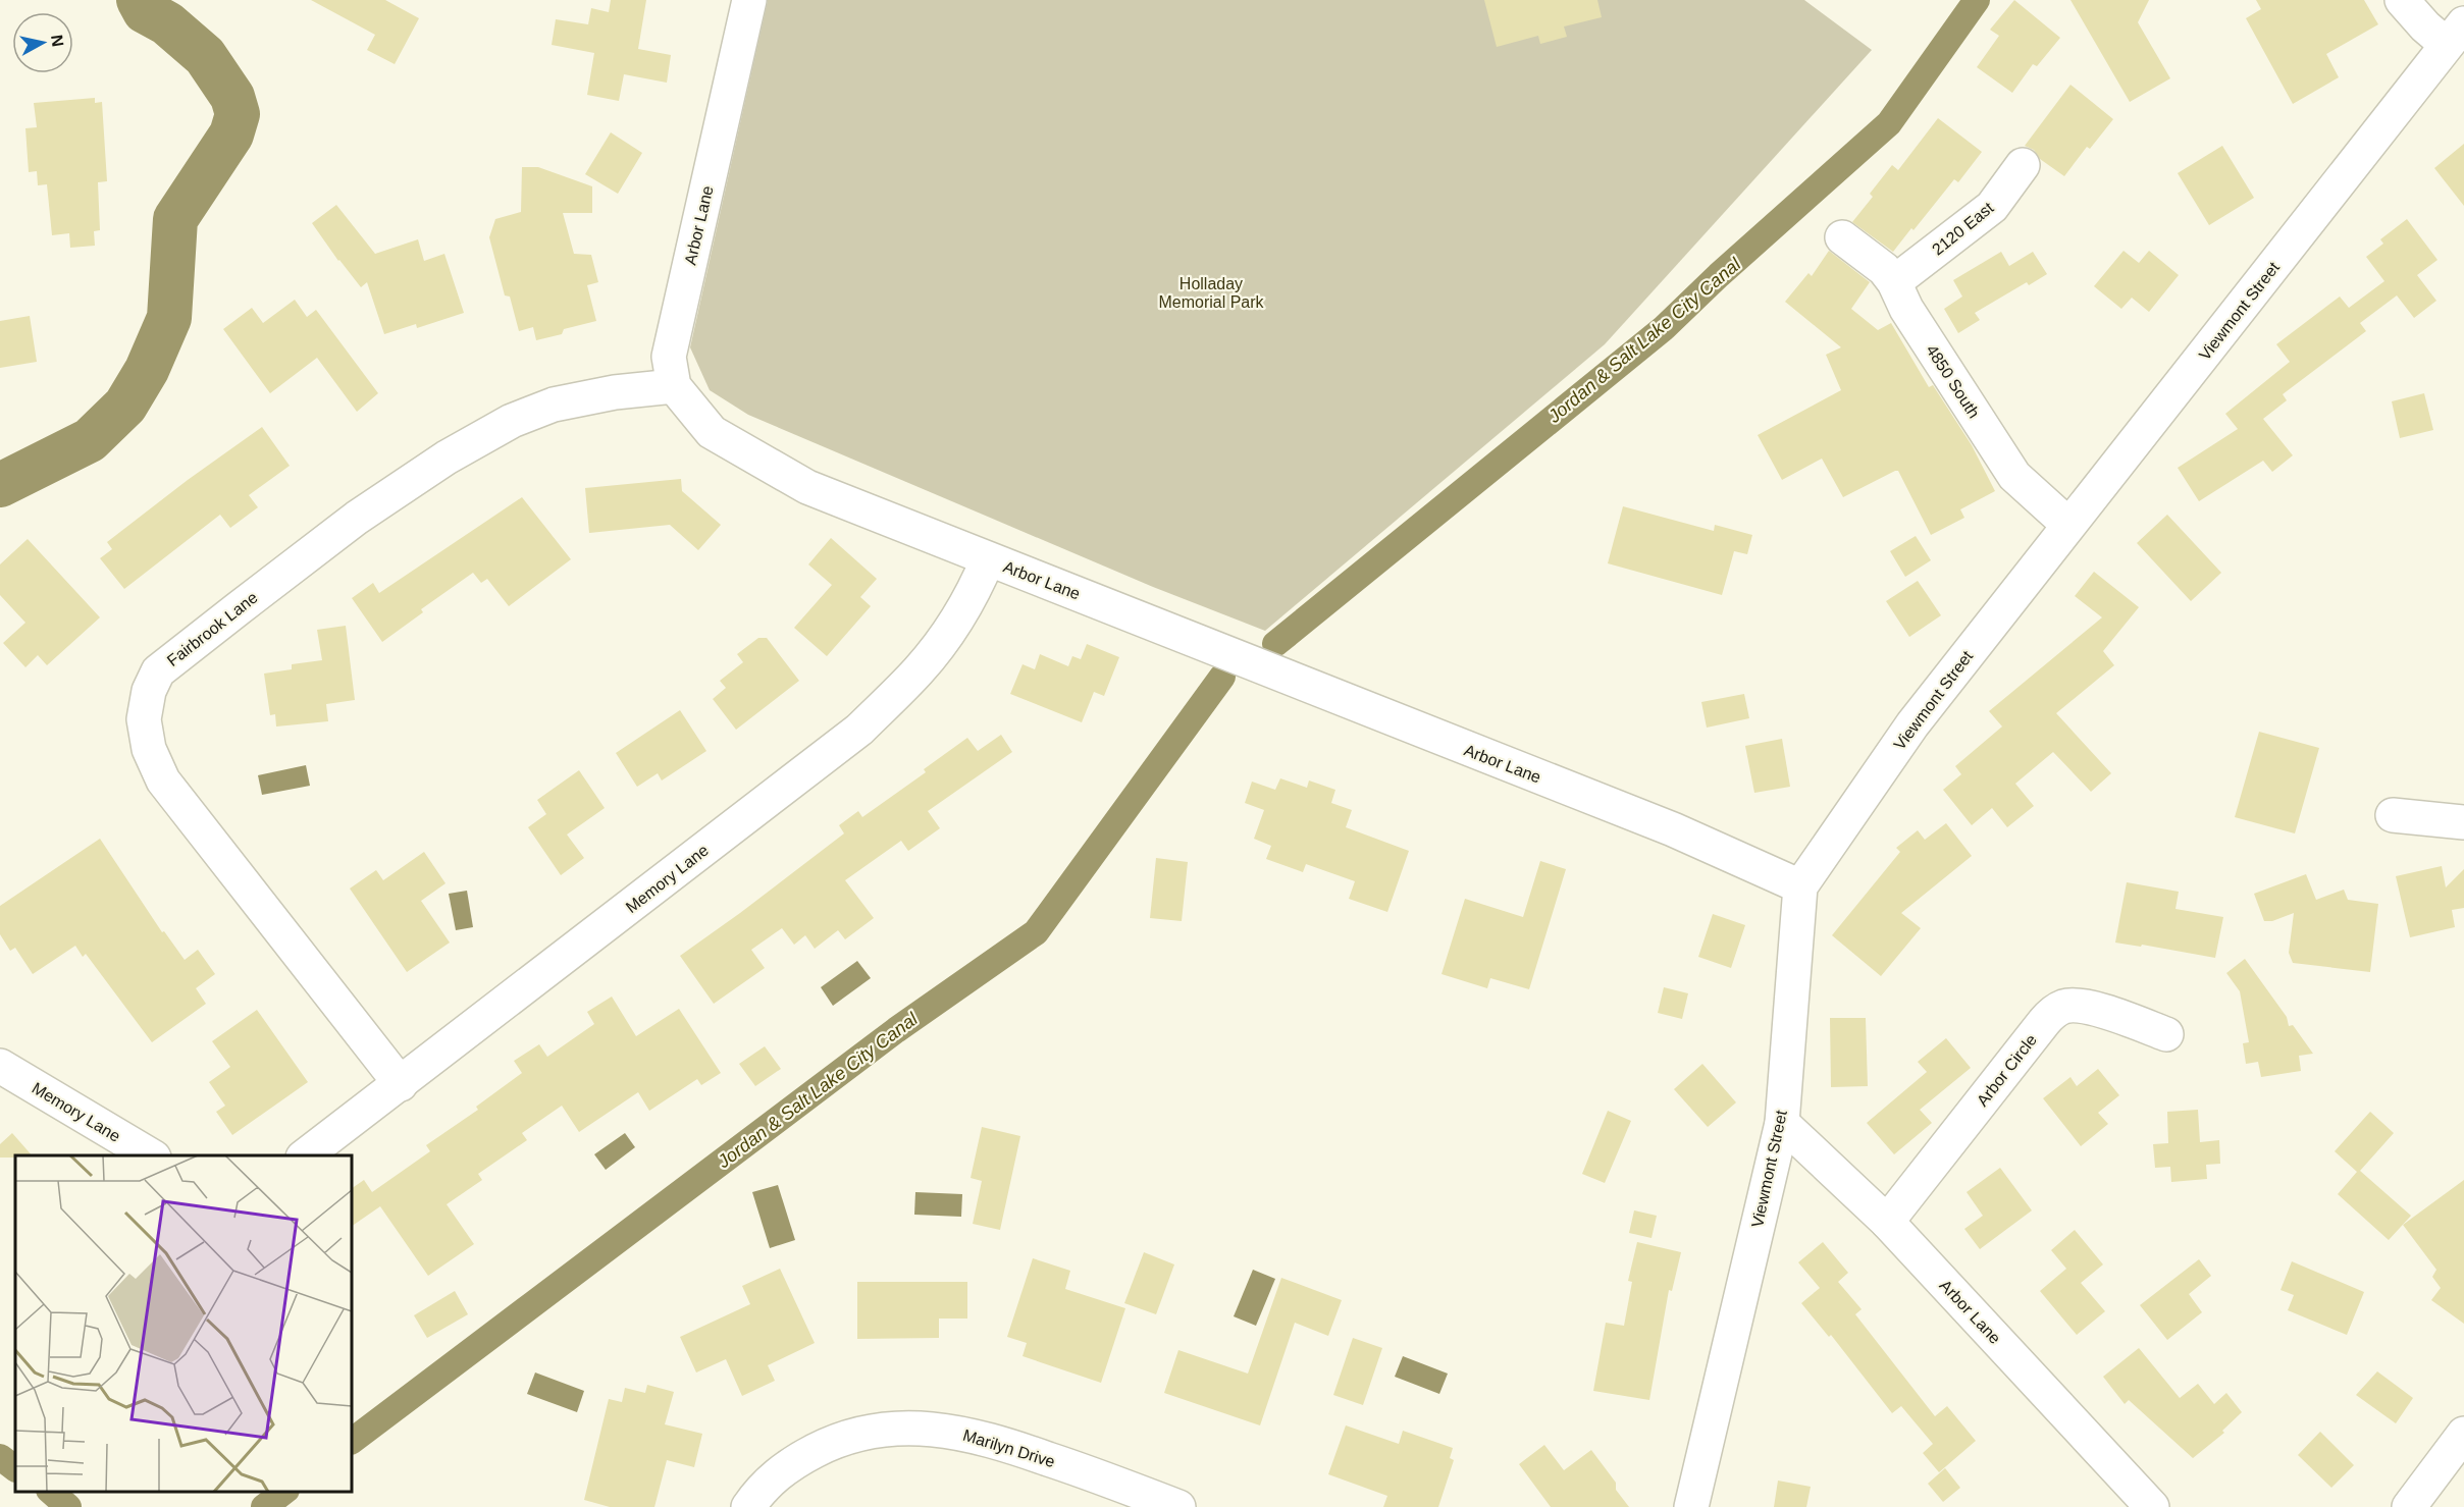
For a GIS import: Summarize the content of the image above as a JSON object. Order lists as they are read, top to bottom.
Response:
{
  "streets": {
    "street": [
      "Arbor Lane",
      "2120 East",
      "Viewmont Street",
      "4850 South",
      "Fairbrook Lane",
      "Memory Lane",
      "Arbor Circle",
      "Marilyn Drive"
    ]
  },
  "crossings": [
    ["Arbor Lane", "Viewmont Street"],
    ["Arbor Lane", "Fairbrook Lane"],
    ["Arbor Lane", "Memory Lane"],
    ["Arbor Lane", "Arbor Circle"],
    ["2120 East", "4850 South"],
    ["Viewmont Street", "4850 South"],
    ["Fairbrook Lane", "Memory Lane"]
  ],
  "water": ["Jordan & Salt Lake City Canal"],
  "parks": ["Holladay Memorial Park"],
  "north": "right"
}
